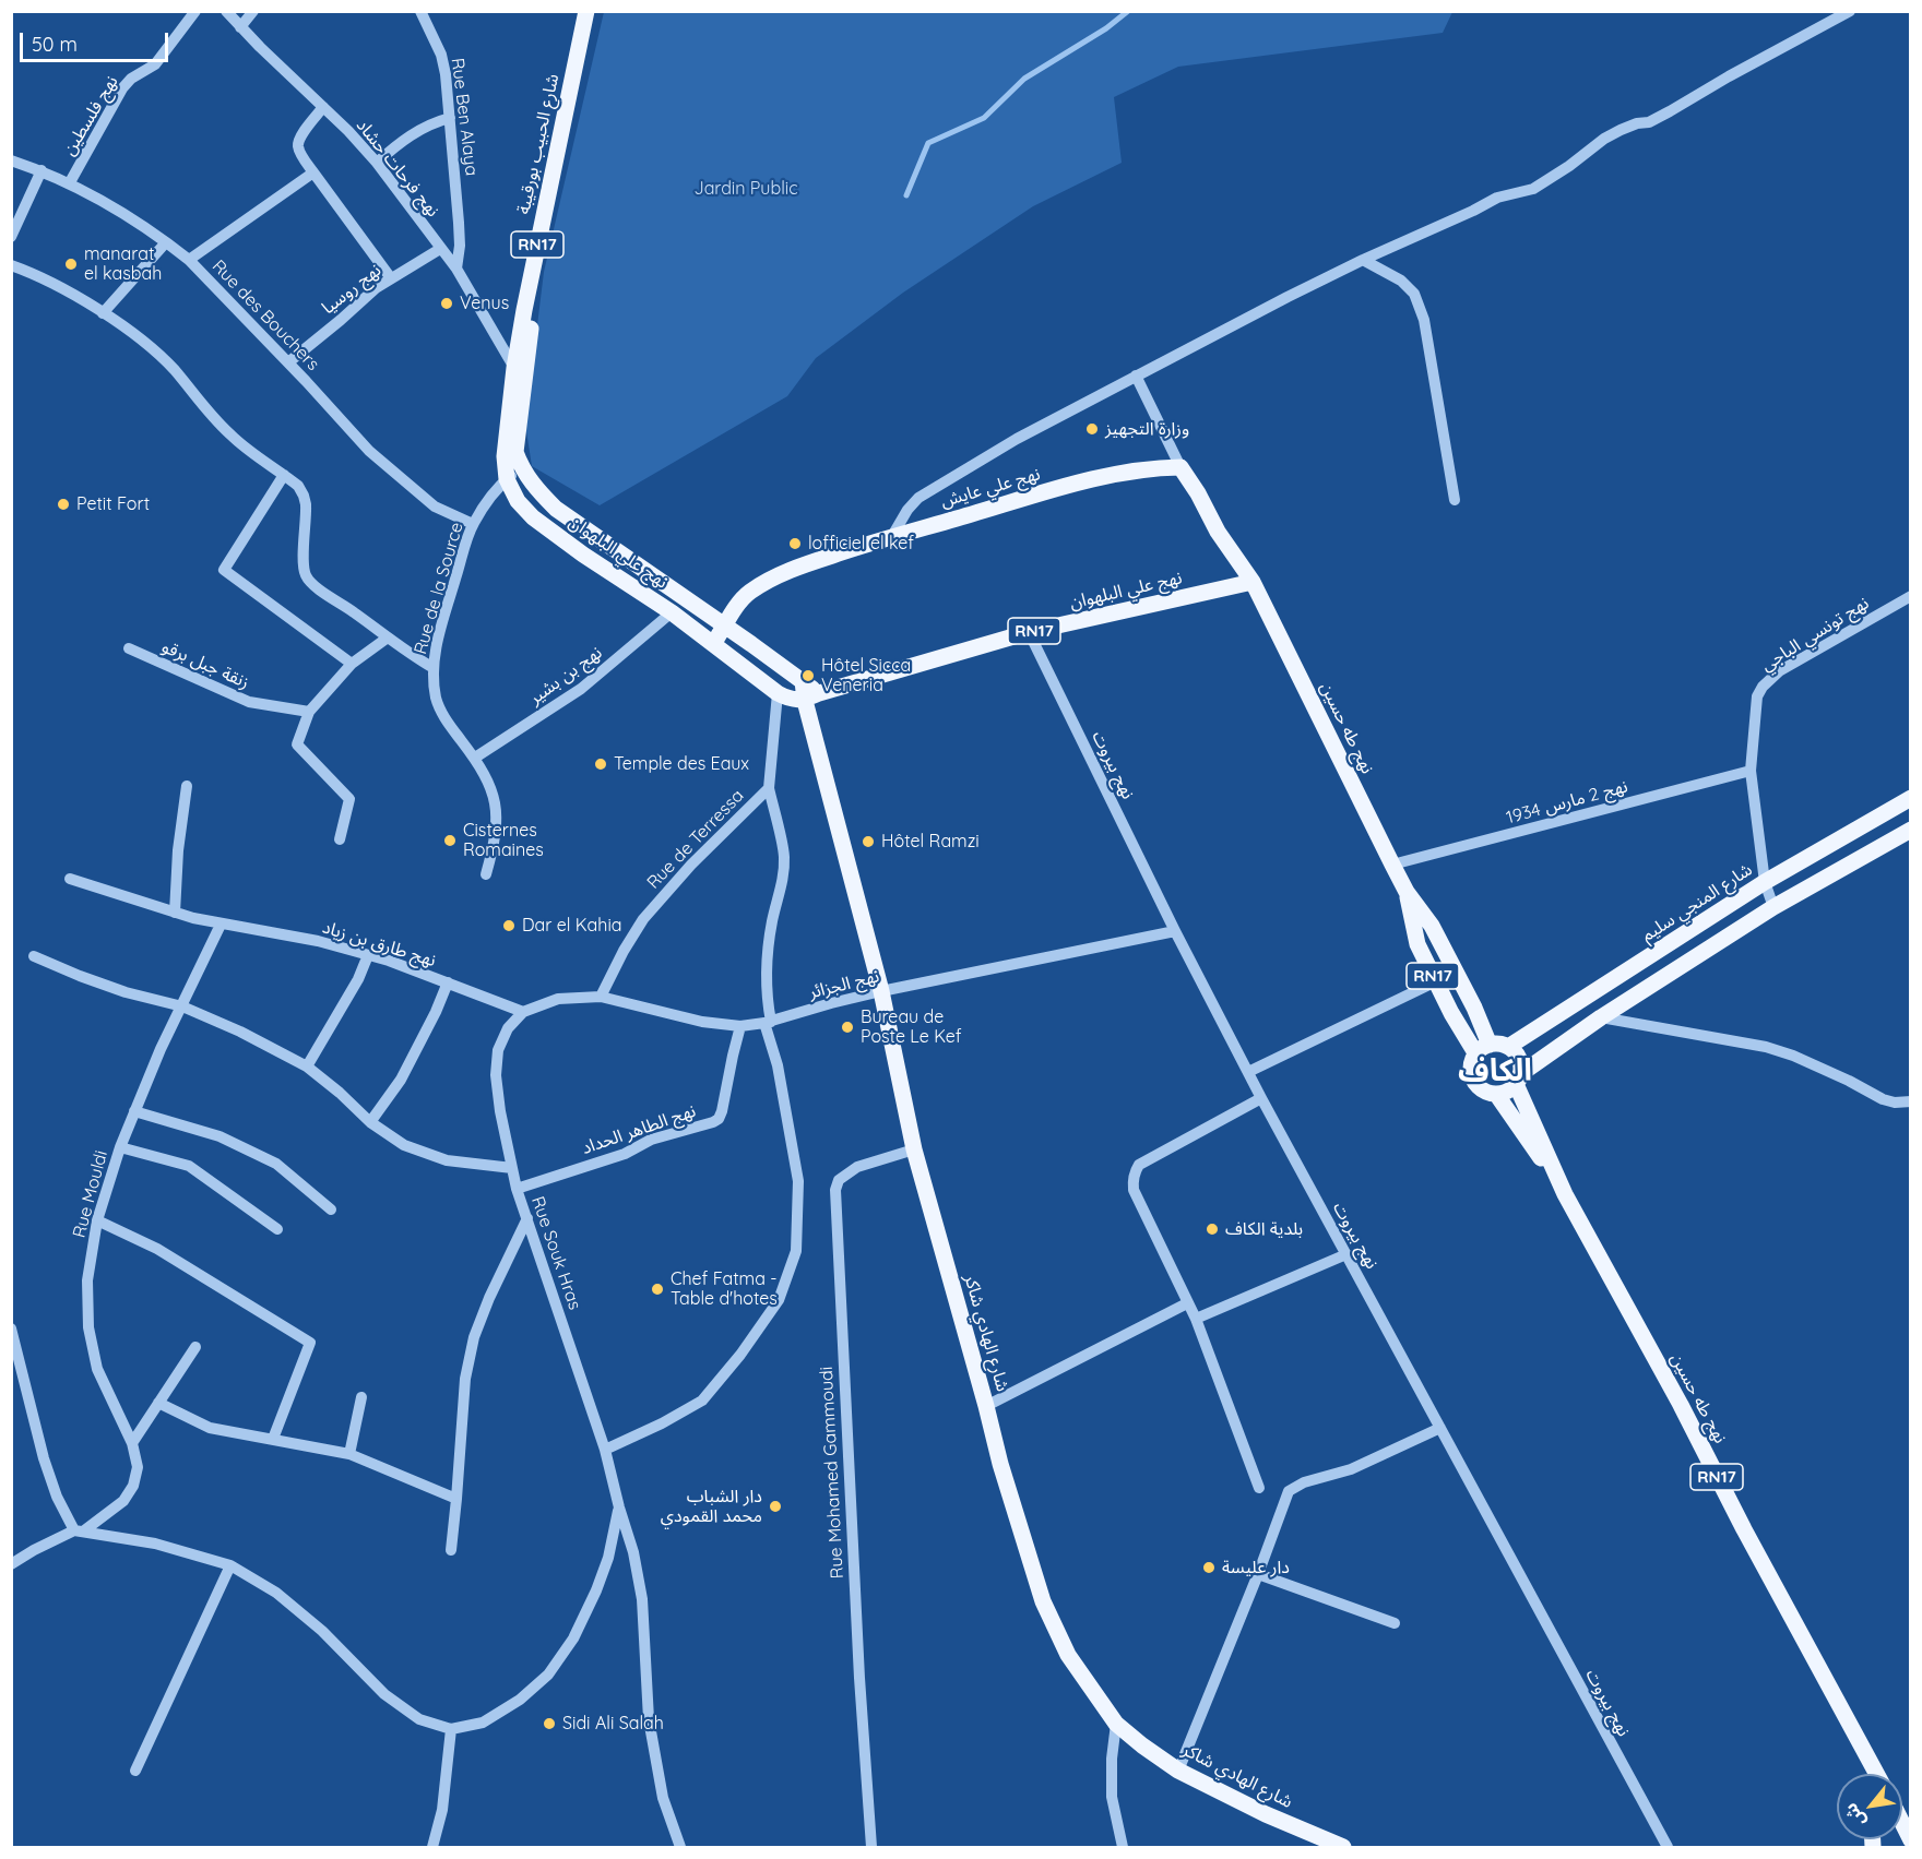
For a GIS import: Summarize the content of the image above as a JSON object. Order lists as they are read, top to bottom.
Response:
{
  "streets": {
    "main road": [
      "شارع الحبيب بورقيبة",
      "RN17",
      "نهج علي عايش",
      "نهج علي البلهوان",
      "نهج طه حسين",
      "شارع المنجي سليم",
      "شارع الهادي شاكر"
    ],
    "street": [
      "نهج فلسطين",
      "Rue Ben Alaya",
      "نهج فرحات حشاد",
      "نهج روسيا",
      "Rue des Bouchers",
      "Rue de la Source",
      "نهج تونسي الباجي",
      "زنقة جبل برقو",
      "نهج بن بشير",
      "نهج بيروت",
      "نهج 2 مارس 1934",
      "Rue de Terressa",
      "نهج طارق بن زياد",
      "نهج الجزائر",
      "نهج الطاهر الحداد",
      "Rue Mouldi",
      "Rue Souk Hras",
      "Rue Mohamed Gammoudi"
    ]
  },
  "crossings": [
    ["نهج فلسطين", "Rue des Bouchers"],
    ["Rue Ben Alaya", "نهج فرحات حشاد"],
    ["شارع الحبيب بورقيبة", "نهج فرحات حشاد"],
    ["شارع الحبيب بورقيبة", "نهج علي البلهوان"],
    ["شارع الحبيب بورقيبة", "Rue de la Source"],
    ["نهج فرحات حشاد", "نهج روسيا"],
    ["RN17", "نهج طه حسين"],
    ["RN17", "شارع المنجي سليم"],
    ["نهج روسيا", "Rue des Bouchers"],
    ["Rue des Bouchers", "Rue de la Source"],
    ["نهج علي عايش", "نهج علي البلهوان"],
    ["نهج علي البلهوان", "Rue de la Source"],
    ["نهج علي البلهوان", "نهج بن بشير"],
    ["نهج علي البلهوان", "نهج طه حسين"],
    ["نهج علي البلهوان", "نهج بيروت"],
    ["نهج علي البلهوان", "Rue de Terressa"],
    ["نهج علي البلهوان", "شارع الهادي شاكر"],
    ["Rue de la Source", "نهج بن بشير"],
    ["نهج تونسي الباجي", "نهج 2 مارس 1934"],
    ["نهج تونسي الباجي", "شارع المنجي سليم"],
    ["نهج طه حسين", "نهج 2 مارس 1934"],
    ["نهج طه حسين", "شارع المنجي سليم"],
    ["نهج بيروت", "نهج الجزائر"],
    ["Rue de Terressa", "نهج الجزائر"],
    ["نهج طارق بن زياد", "نهج الجزائر"],
    ["نهج طارق بن زياد", "Rue Mouldi"],
    ["نهج طارق بن زياد", "Rue Souk Hras"],
    ["نهج الجزائر", "نهج الطاهر الحداد"],
    ["نهج الجزائر", "Rue Souk Hras"],
    ["نهج الجزائر", "شارع الهادي شاكر"],
    ["نهج الطاهر الحداد", "Rue Souk Hras"],
    ["شارع الهادي شاكر", "Rue Mohamed Gammoudi"]
  ],
  "districts": ["الكاف"],
  "parks": ["Jardin Public"],
  "places": [
    "manarat el kasbah",
    "Venus",
    "وزارة التجهيز",
    "Petit Fort",
    "lofficiel el kef",
    "Hôtel Sicca Veneria",
    "Temple des Eaux",
    "Cisternes Romaines",
    "Hôtel Ramzi",
    "Dar el Kahia",
    "Bureau de Poste Le Kef",
    "بلدية الكاف",
    "Chef Fatma - Table d'hotes",
    "دار الشباب محمد القمودي",
    "دار عليسة",
    "Sidi Ali Salah"
  ],
  "scale_bar": "50 m",
  "north": "bottom left"
}
